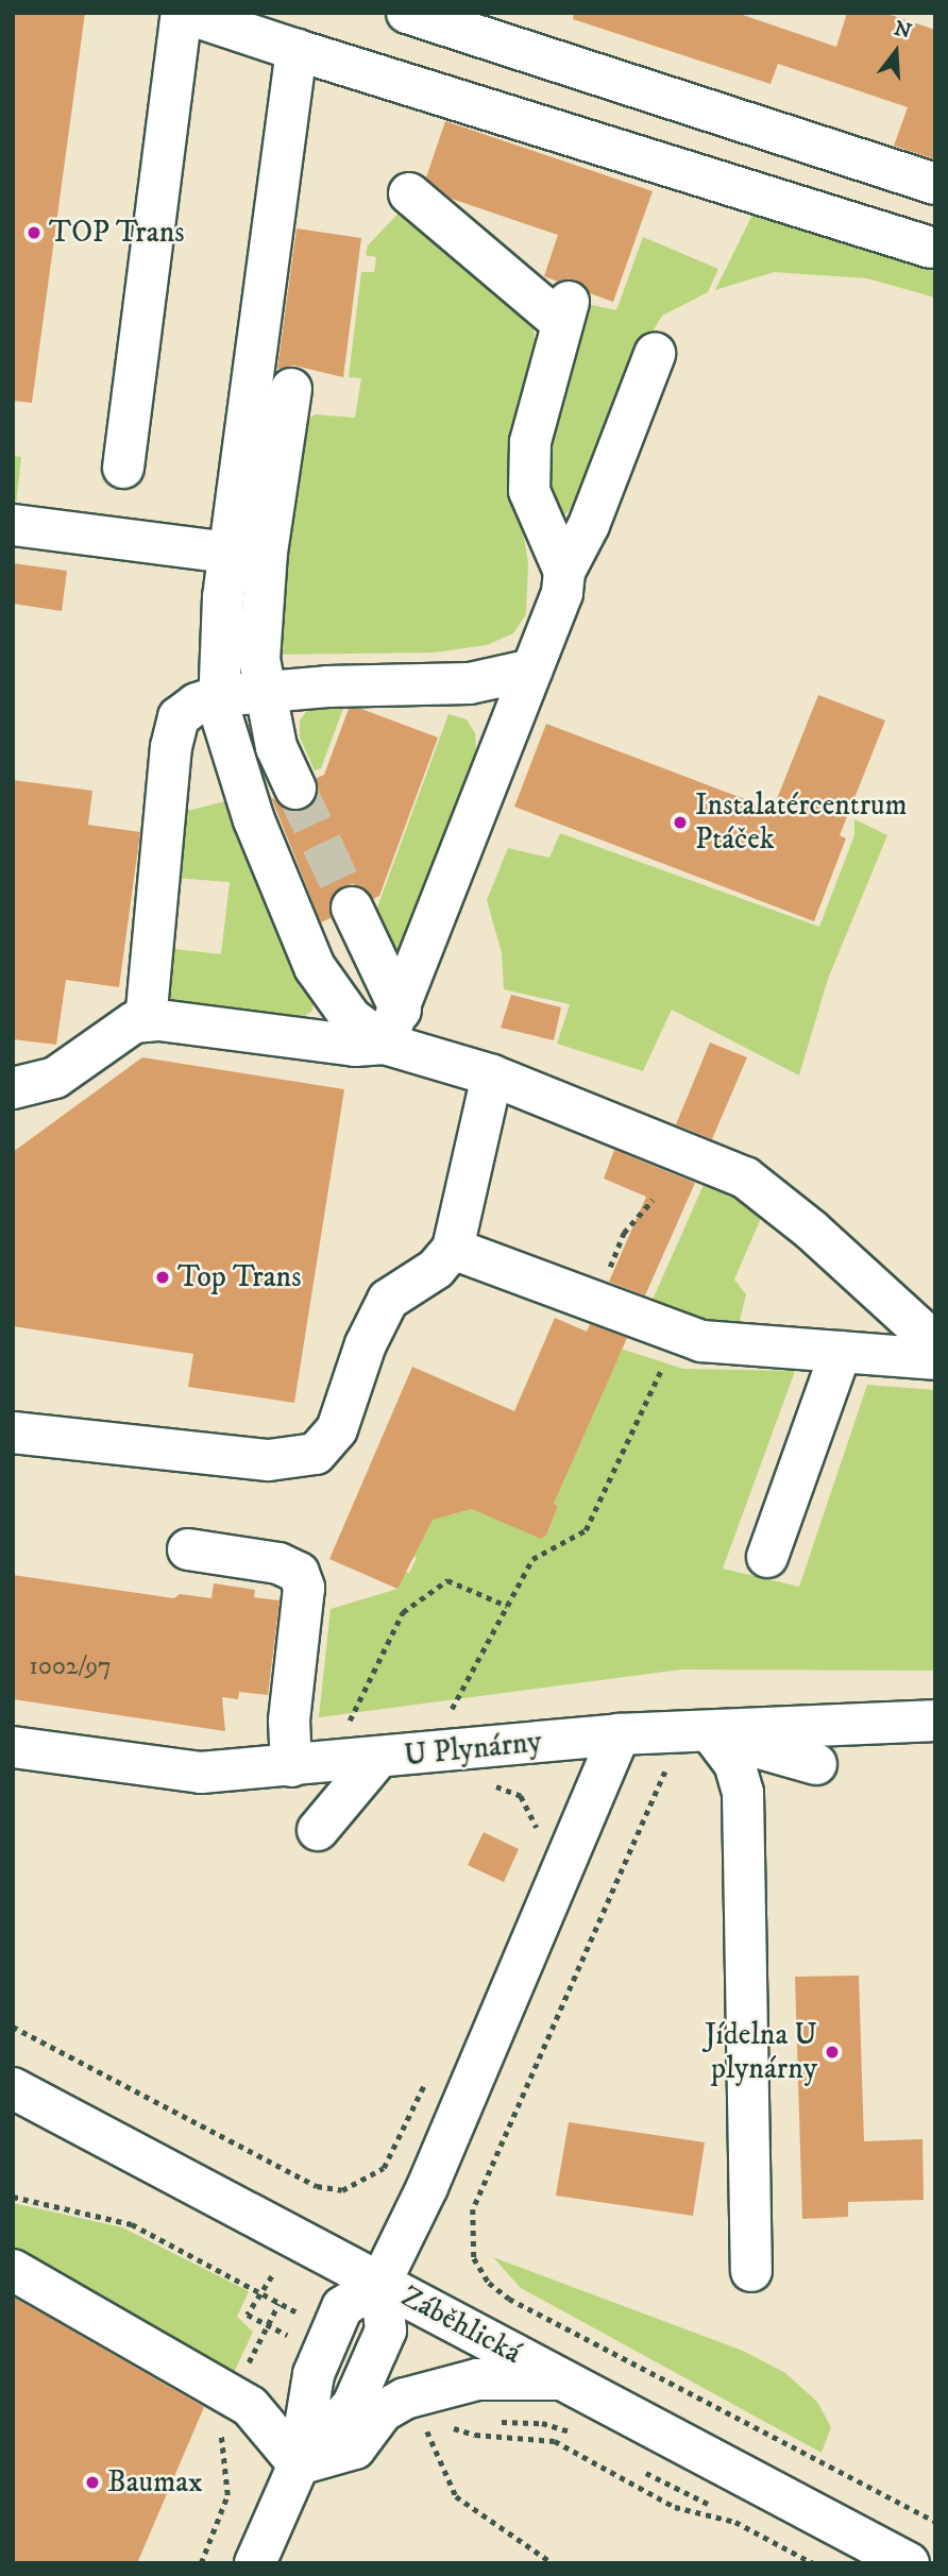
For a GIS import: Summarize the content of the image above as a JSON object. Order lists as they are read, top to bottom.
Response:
{
  "streets": {
    "street": ["U Plynárny", "Záběhlická"]
  },
  "places": [
    "TOP Trans",
    "Instalatércentrum Ptáček",
    "Top Trans",
    "Jídelna U plynárny",
    "Baumax"
  ],
  "house_numbers": ["1002/97"],
  "north": "top"
}
